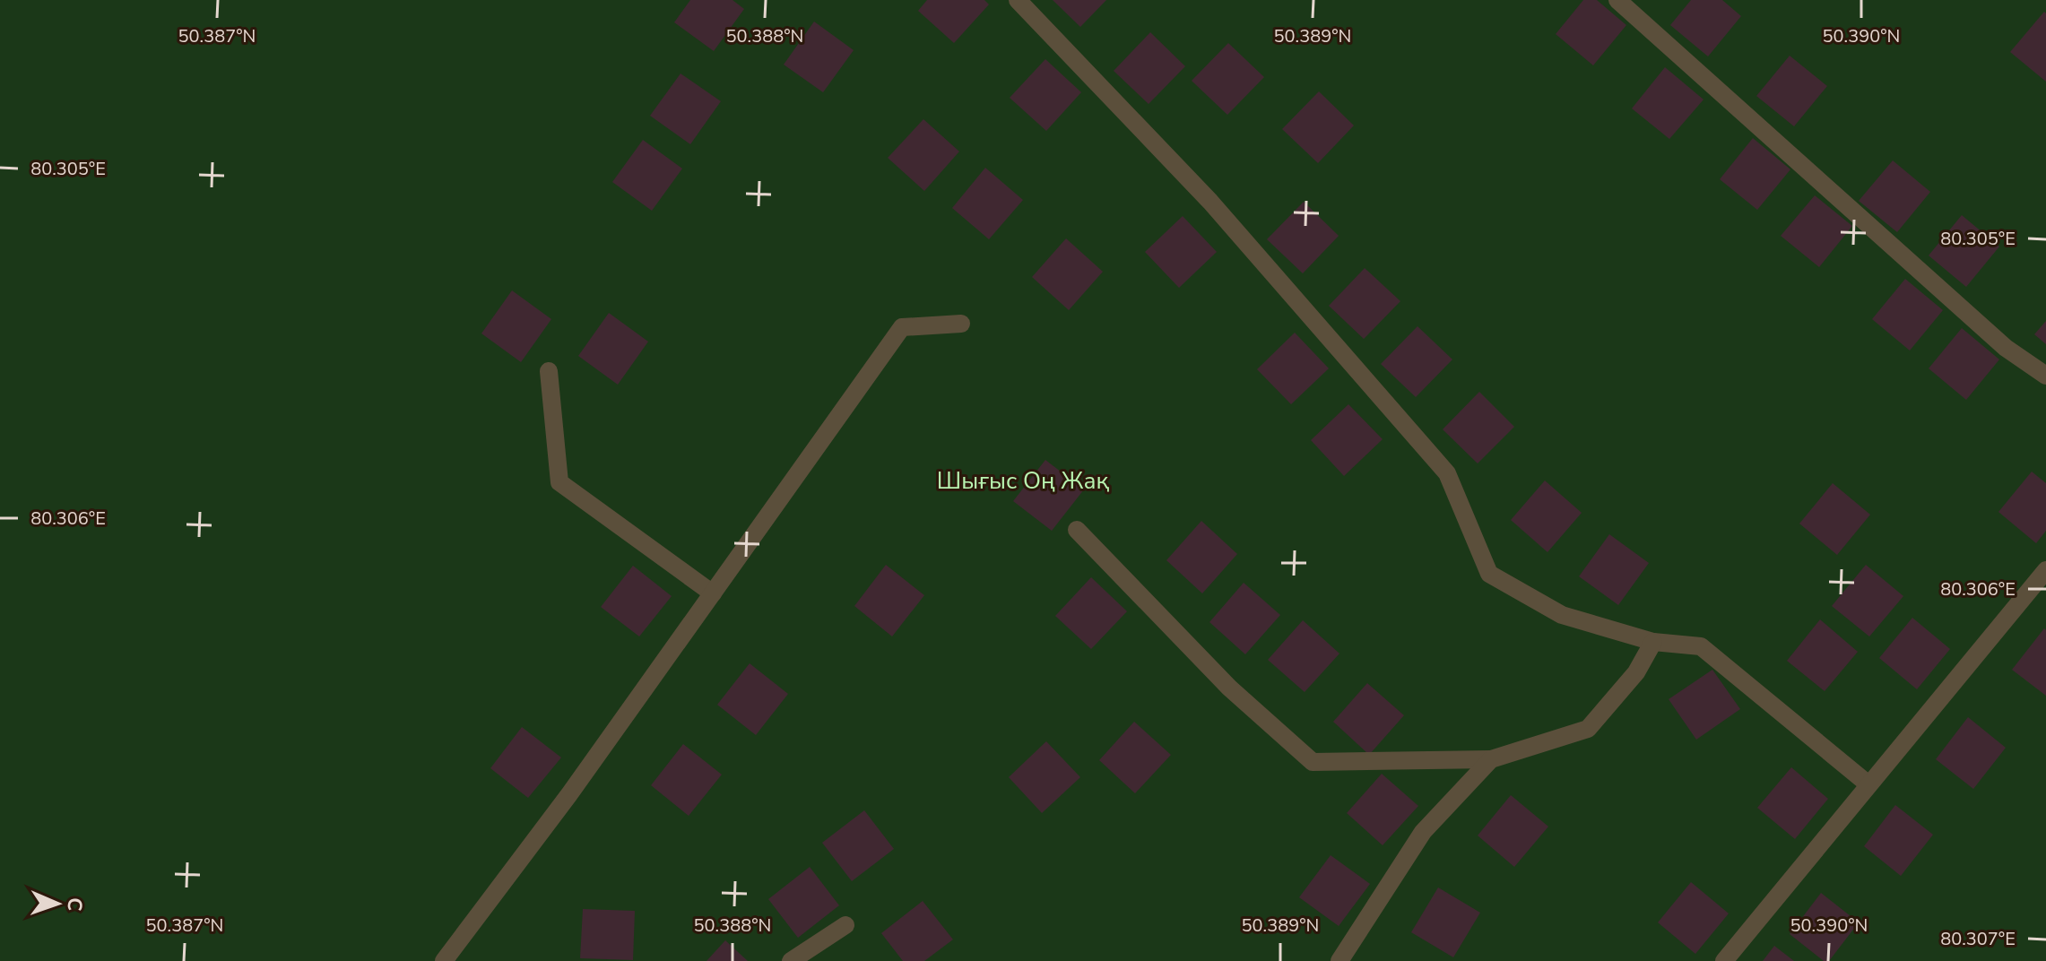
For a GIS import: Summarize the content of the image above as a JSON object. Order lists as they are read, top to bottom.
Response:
{
  "parks": ["Шығыс Оң Жақ"],
  "north": "right",
  "coordinates": [
    "50.387°N",
    "50.388°N",
    "50.389°N",
    "50.390°N",
    "80.305°E",
    "80.306°E",
    "80.307°E"
  ]
}
